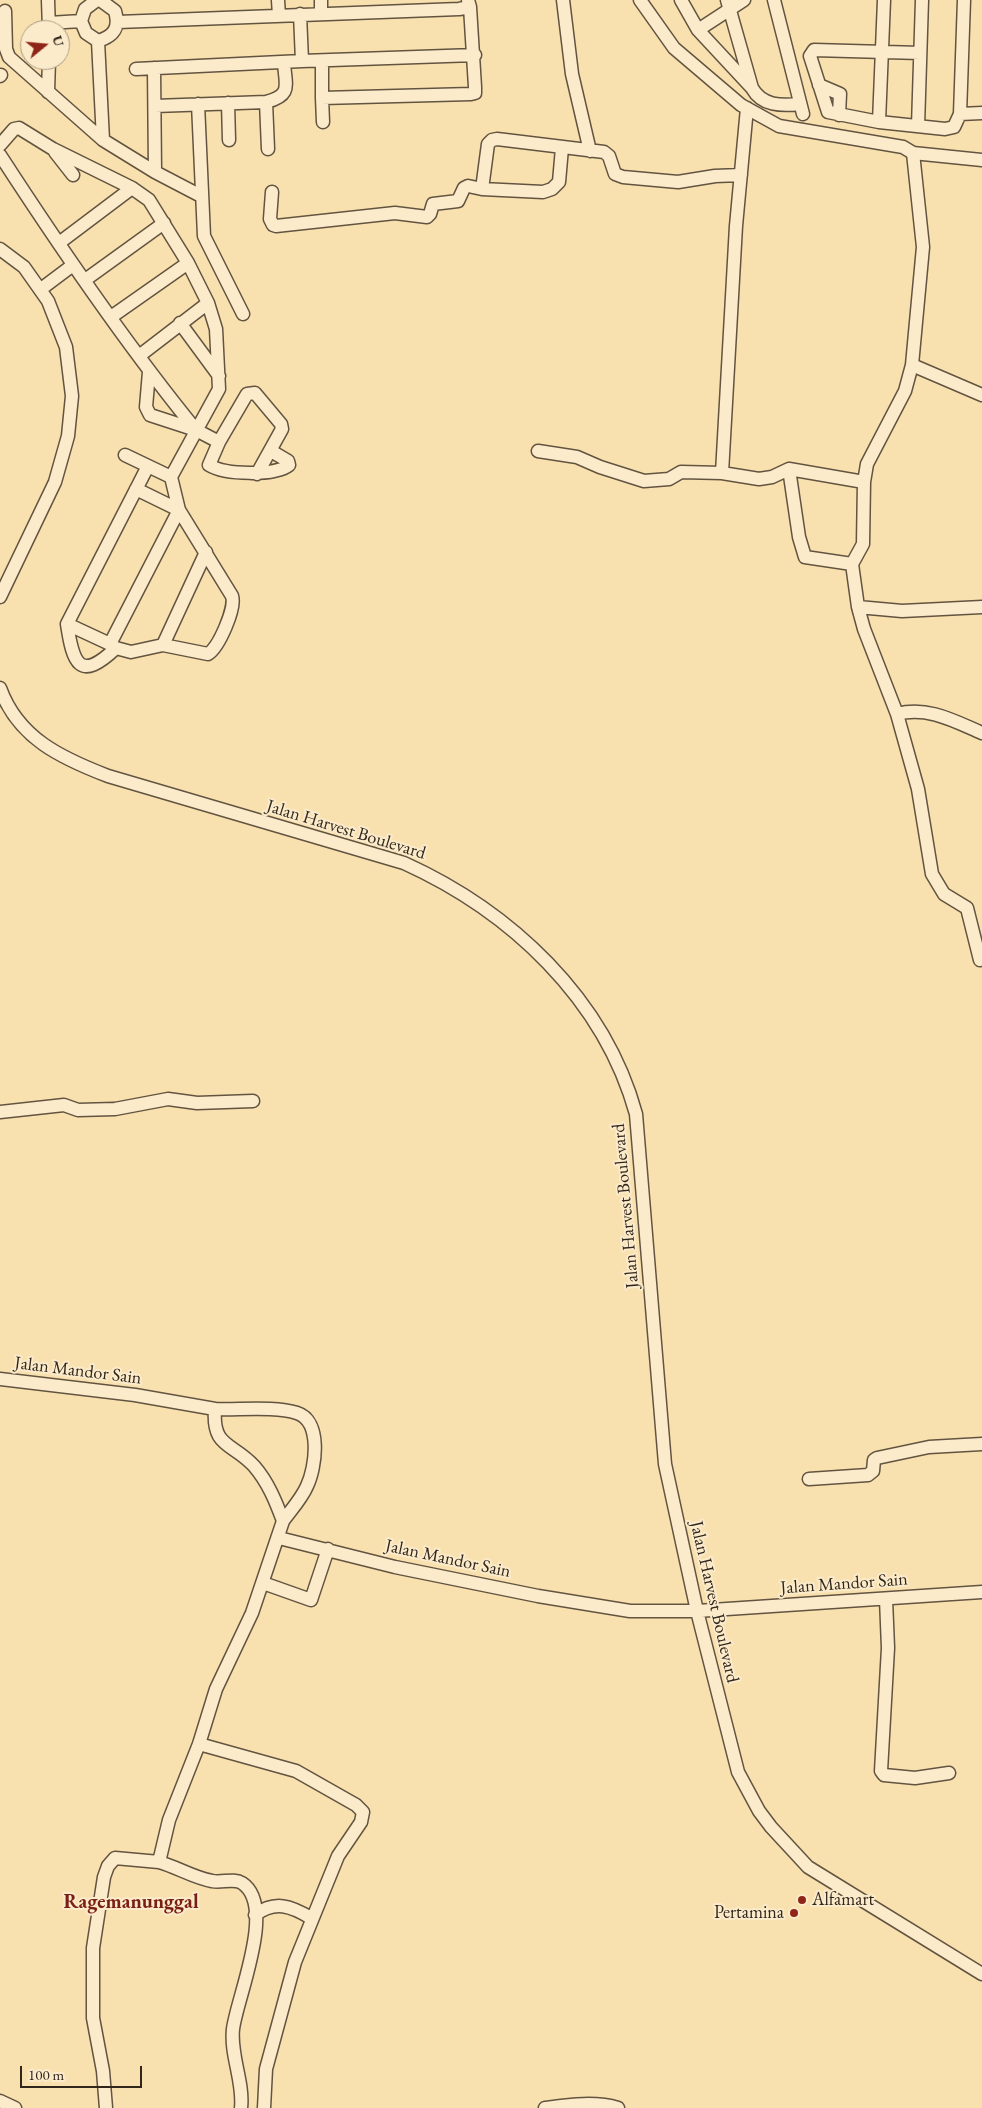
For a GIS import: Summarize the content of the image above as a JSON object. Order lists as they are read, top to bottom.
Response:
{
  "streets": {
    "street": ["Jalan Harvest Boulevard", "Jalan Mandor Sain"]
  },
  "crossings": [
    ["Jalan Harvest Boulevard", "Jalan Mandor Sain"]
  ],
  "districts": ["Ragemanunggal"],
  "places": ["Alfamart", "Pertamina"],
  "scale_bar": "100 m",
  "north": "right"
}
